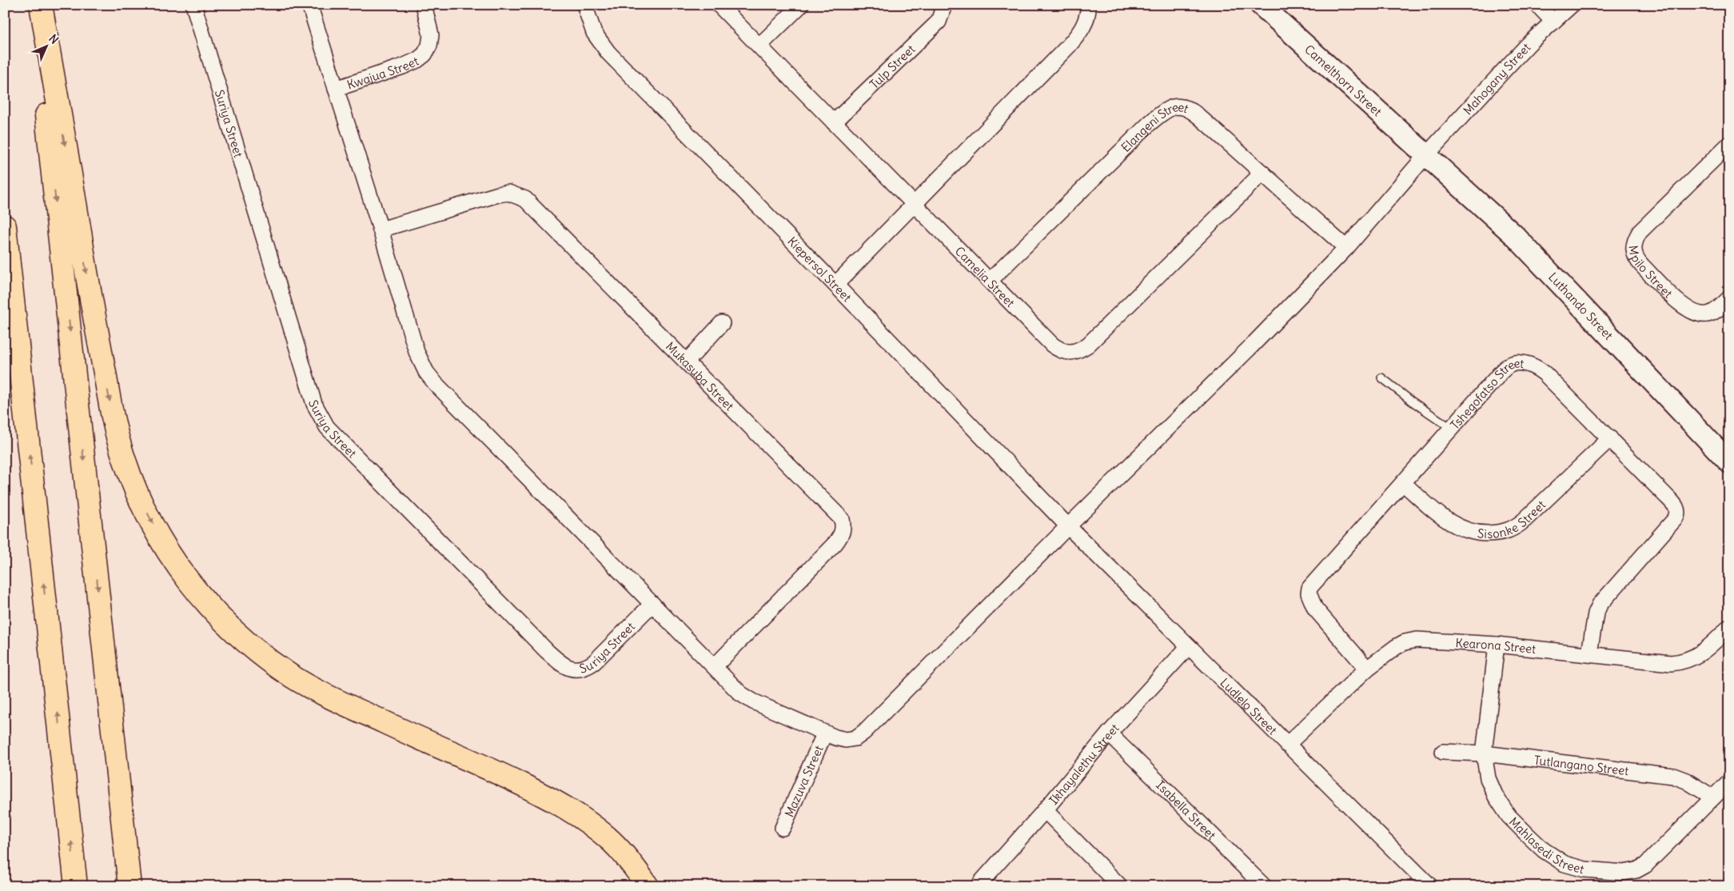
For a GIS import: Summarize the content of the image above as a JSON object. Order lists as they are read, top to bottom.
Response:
{
  "streets": {
    "street": [
      "Tulp Street",
      "Kwajua Street",
      "Mahogany Street",
      "Camelthorn Street",
      "Suriya Street",
      "Elangeni Street",
      "Kiepersol Street",
      "Mpilo Street",
      "Camelia Street",
      "Luthando Street",
      "Mukasuba Street",
      "Tshegofatso Street",
      "Sisonke Street",
      "Kearona Street",
      "Ludlelo Street",
      "Ikhayalethu Street",
      "Tutlangano Street",
      "Mazuva Street",
      "Isabella Street",
      "Mahlasedi Street"
    ]
  },
  "crossings": [
    ["Tulp Street", "Camelia Street"],
    ["Kwajua Street", "Mahogany Street"],
    ["Mahogany Street", "Camelthorn Street"],
    ["Mahogany Street", "Suriya Street"],
    ["Mahogany Street", "Elangeni Street"],
    ["Mahogany Street", "Kiepersol Street"],
    ["Mahogany Street", "Luthando Street"],
    ["Mahogany Street", "Mukasuba Street"],
    ["Mahogany Street", "Ludlelo Street"],
    ["Mahogany Street", "Mazuva Street"],
    ["Camelthorn Street", "Luthando Street"],
    ["Elangeni Street", "Camelia Street"],
    ["Kiepersol Street", "Ludlelo Street"],
    ["Tshegofatso Street", "Sisonke Street"],
    ["Tshegofatso Street", "Kearona Street"],
    ["Kearona Street", "Ludlelo Street"],
    ["Kearona Street", "Mahlasedi Street"],
    ["Ludlelo Street", "Ikhayalethu Street"],
    ["Ikhayalethu Street", "Isabella Street"],
    ["Tutlangano Street", "Mahlasedi Street"]
  ],
  "north": "top right"
}
